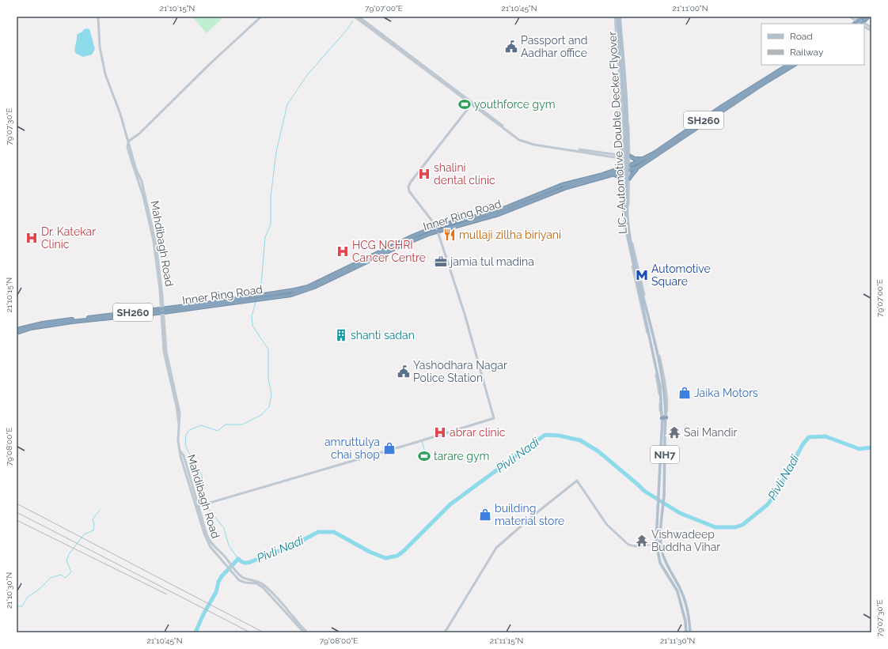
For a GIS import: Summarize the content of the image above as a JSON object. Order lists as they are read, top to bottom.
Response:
{
  "streets": {
    "highway": ["SH260", "Inner Ring Road"],
    "main road": ["LIC- Automotive Double Decker Flyover", "NH7"],
    "street": ["Mahdibagh Road"]
  },
  "crossings": [
    ["LIC- Automotive Double Decker Flyover", "NH7"],
    ["Inner Ring Road", "Mahdibagh Road"]
  ],
  "water": ["Pivli Nadi"],
  "places": {
    "public building": ["Passport and Aadhar office", "Yashodhara Nagar Police Station"],
    "sports": ["youthforce gym", "tarare gym"],
    "hospital": [
      "shalini dental clinic",
      "Dr. Katekar Clinic",
      "HCG NCHRI Cancer Centre",
      "abrar clinic"
    ],
    "restaurant": ["mullaji zillha biriyani"],
    "office": ["jamia tul madina"],
    "metro station": ["Automotive Square"],
    "building": ["shanti sadan"],
    "shop": ["Jaika Motors", "amruttulya chai shop", "building material store"],
    "temple": ["Sai Mandir", "Vishwadeep Buddha Vihar"]
  },
  "legend": ["Road", "Railway"],
  "coordinates": [
    "21°10'15\"N",
    "79°07'00\"E",
    "21°10'45\"N",
    "21°11'00\"N",
    "79°07'30\"E",
    "79°08'00\"E",
    "21°10'30\"N",
    "21°11'15\"N",
    "21°11'30\"N"
  ]
}
